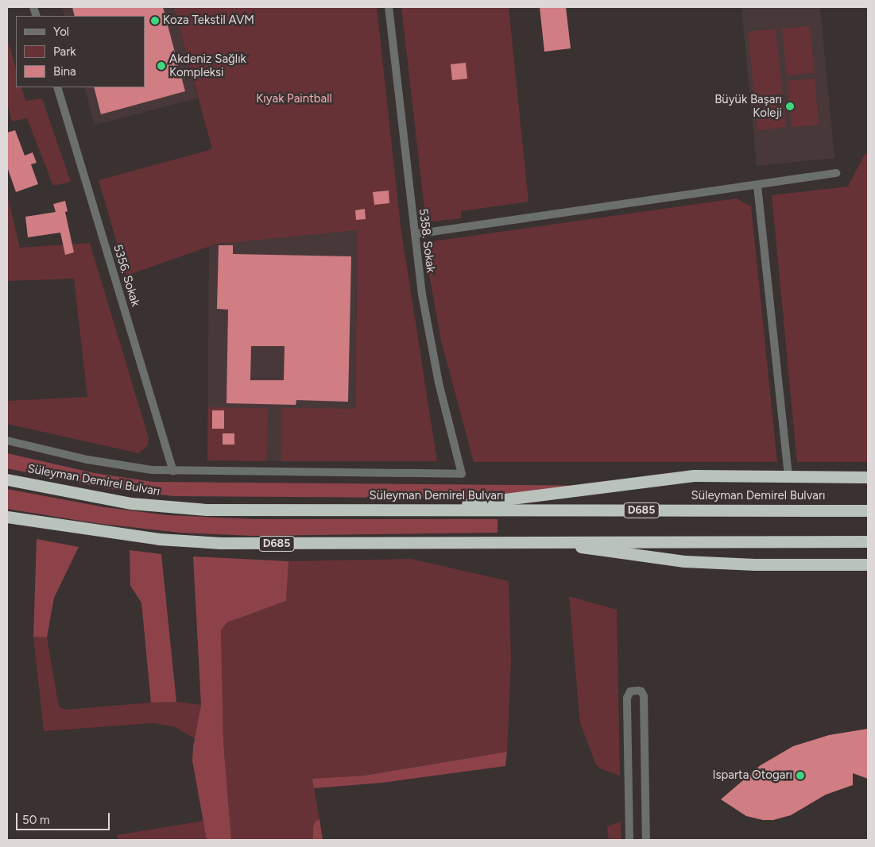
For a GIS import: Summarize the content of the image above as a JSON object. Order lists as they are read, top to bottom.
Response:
{
  "streets": {
    "highway": ["Süleyman Demirel Bulvarı", "D685"],
    "street": ["5358. Sokak", "5356. Sokak"]
  },
  "crossings": [
    ["5358. Sokak", "5356. Sokak"]
  ],
  "parks": ["Kıyak Paintball"],
  "places": [
    "Koza Tekstil AVM",
    "Akdeniz Sağlık Kompleksi",
    "Büyük Başarı Koleji",
    "Isparta Otogarı"
  ],
  "legend": ["Yol", "Park", "Bina"],
  "scale_bar": "50 m"
}
